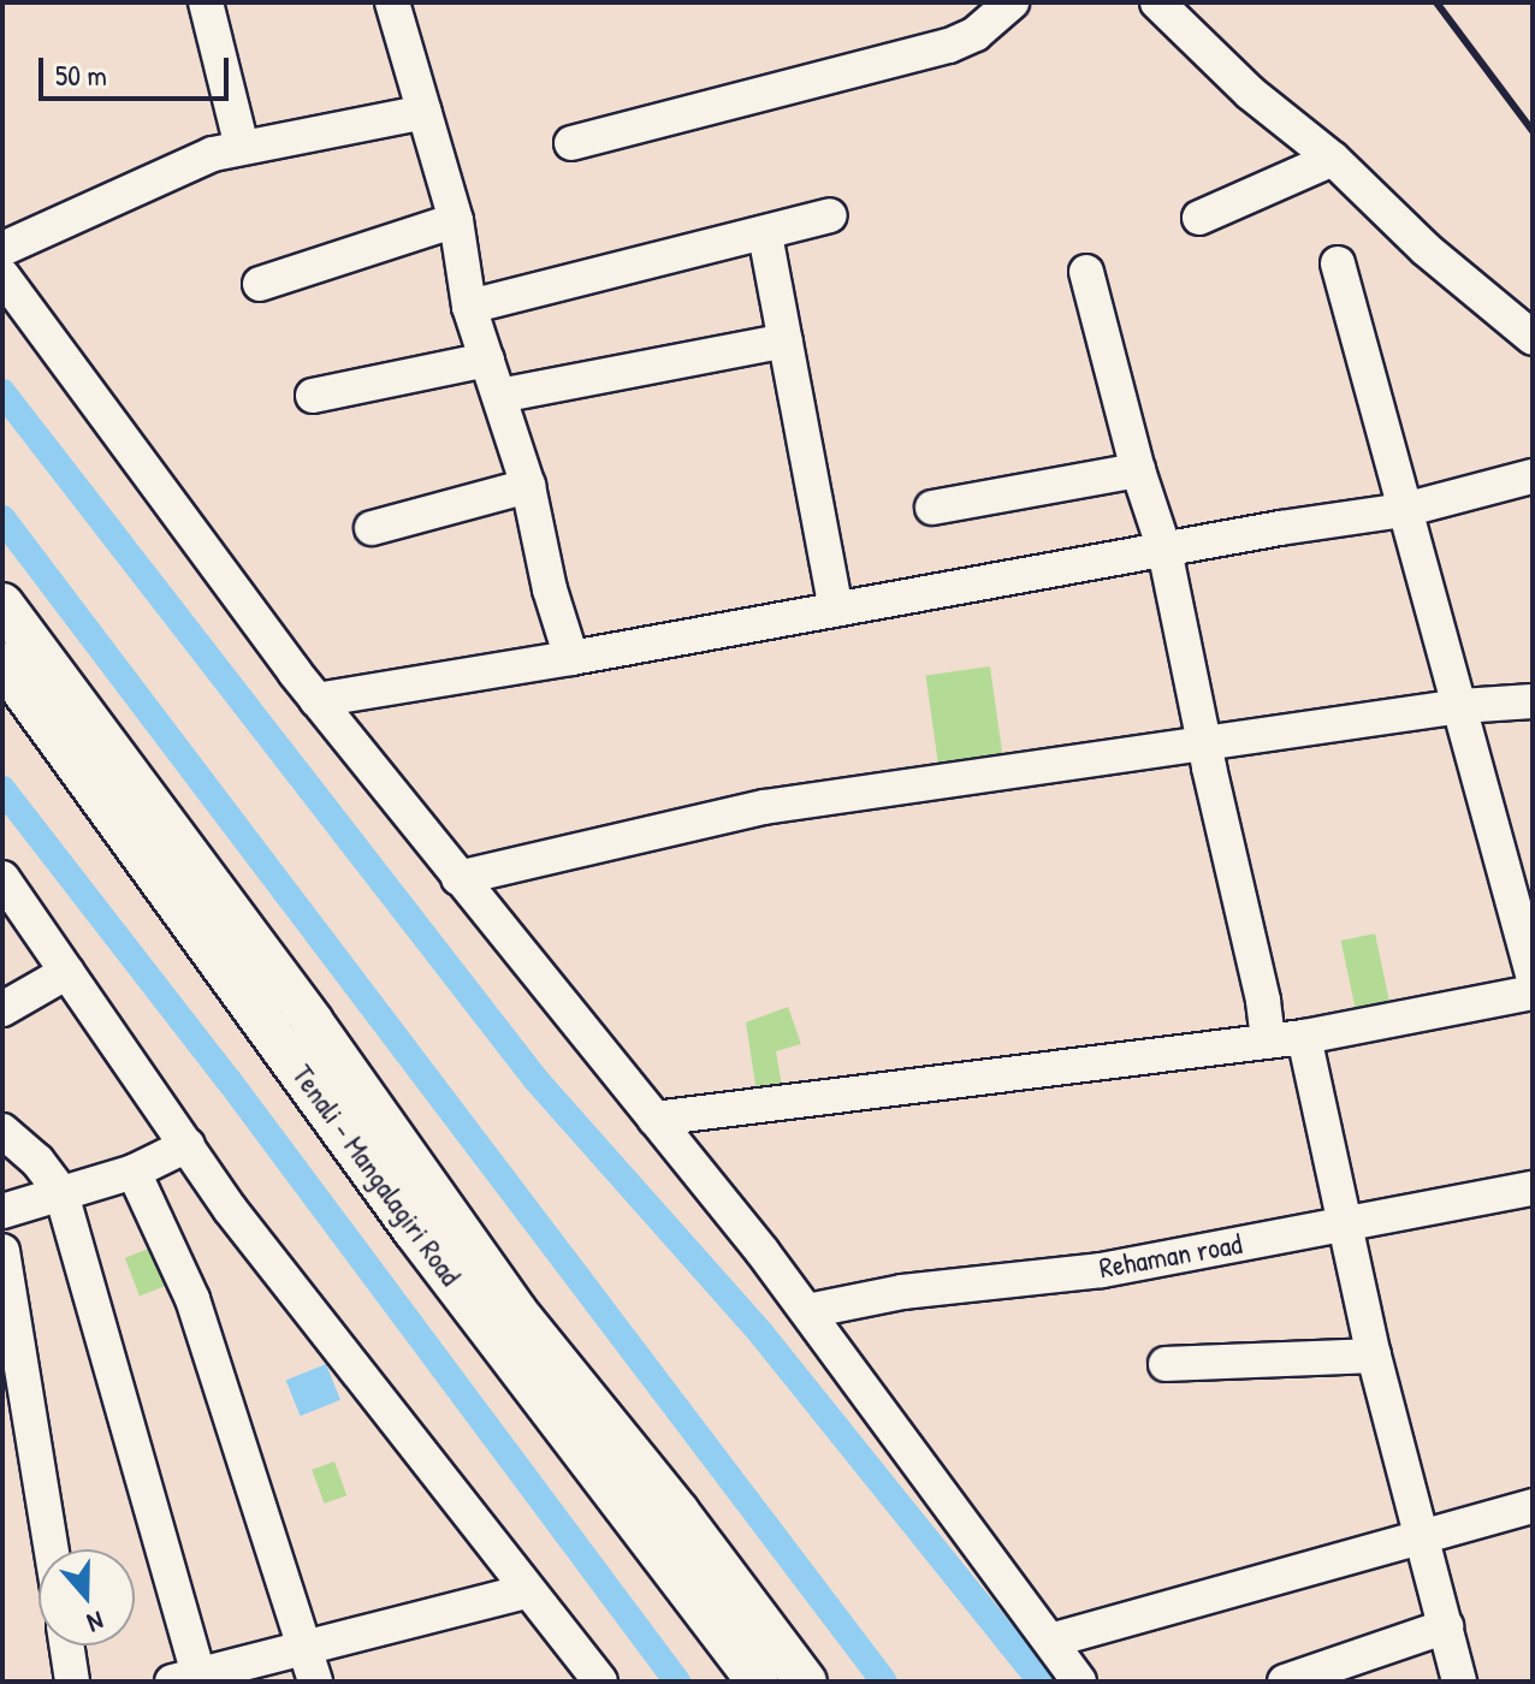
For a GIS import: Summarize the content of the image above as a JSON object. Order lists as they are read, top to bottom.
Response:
{
  "streets": {
    "main road": ["Tenali - Mangalagiri Road"],
    "street": ["Rehaman road"]
  },
  "scale_bar": "50 m",
  "north": "bottom"
}
